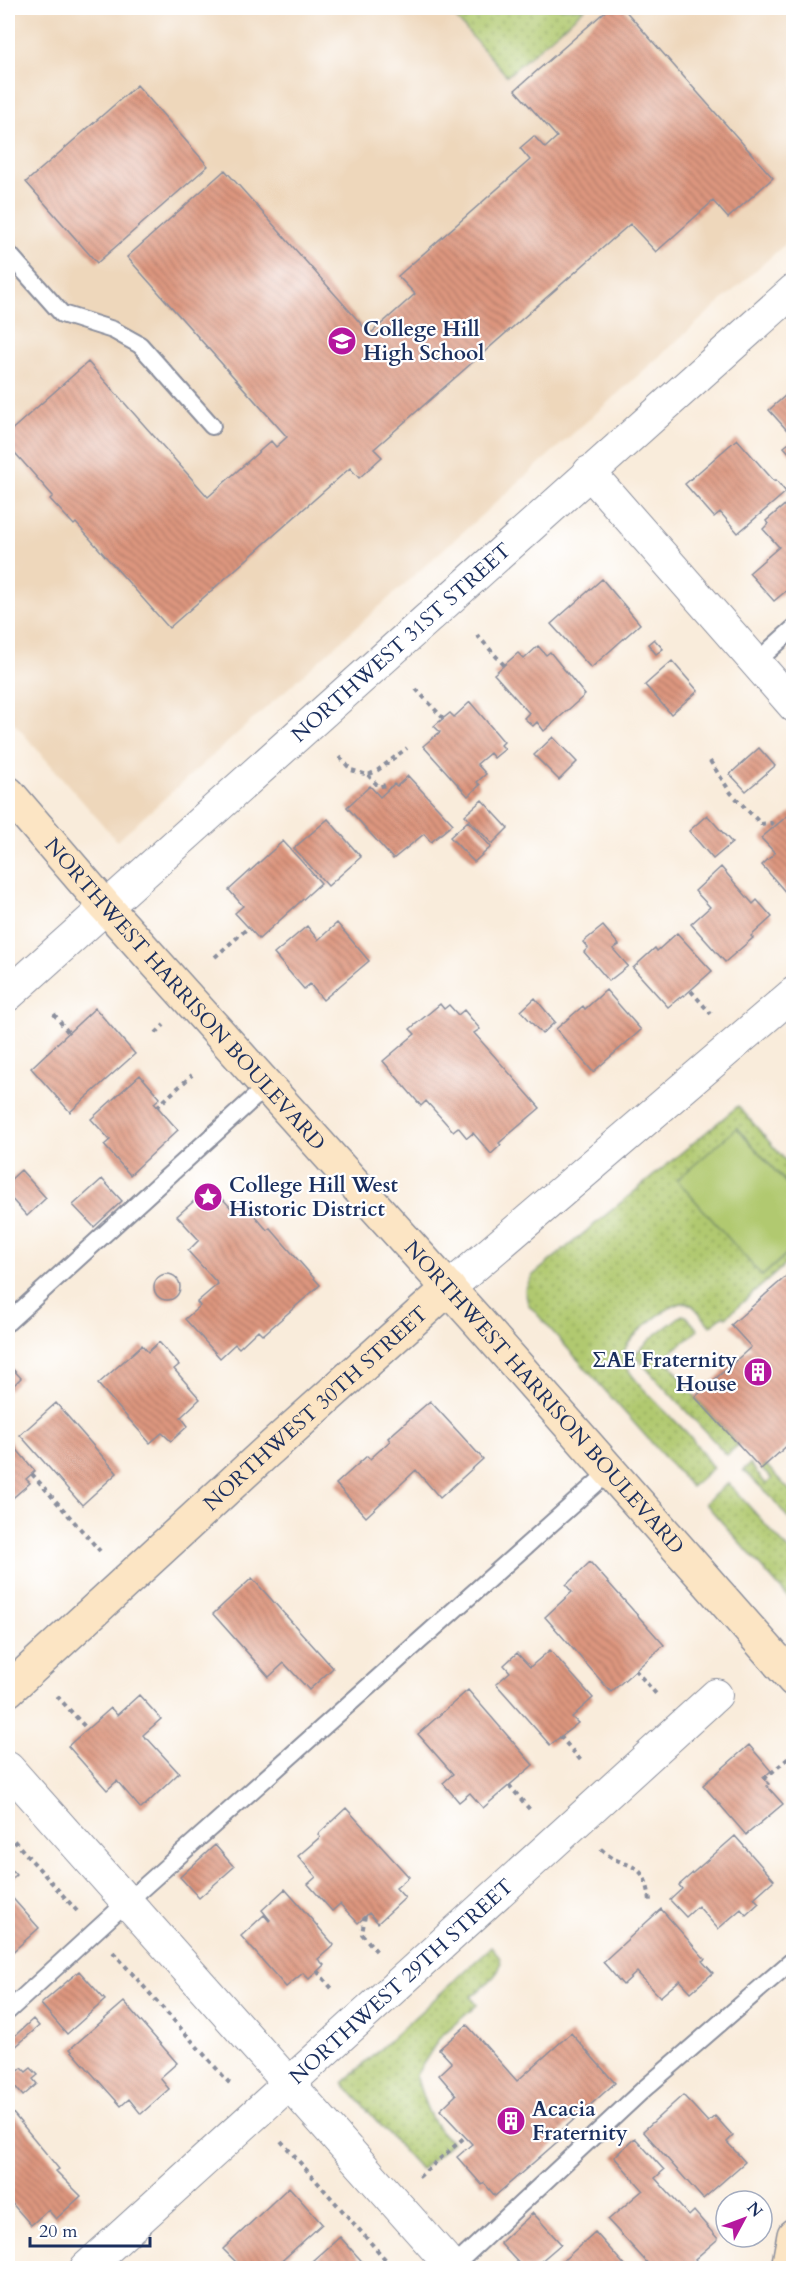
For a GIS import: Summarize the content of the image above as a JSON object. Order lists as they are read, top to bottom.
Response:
{
  "streets": {
    "main road": ["NORTHWEST HARRISON BOULEVARD", "NORTHWEST 30TH STREET"],
    "street": ["NORTHWEST 31ST STREET", "NORTHWEST 29TH STREET"]
  },
  "crossings": [
    ["NORTHWEST 31ST STREET", "NORTHWEST HARRISON BOULEVARD"],
    ["NORTHWEST HARRISON BOULEVARD", "NORTHWEST 30TH STREET"]
  ],
  "places": {
    "school or university": ["College Hill High School"],
    "place": ["College Hill West Historic District"],
    "building": ["ΣΑΕ Fraternity House", "Acacia Fraternity"]
  },
  "scale_bar": "20 m",
  "north": "top right"
}
